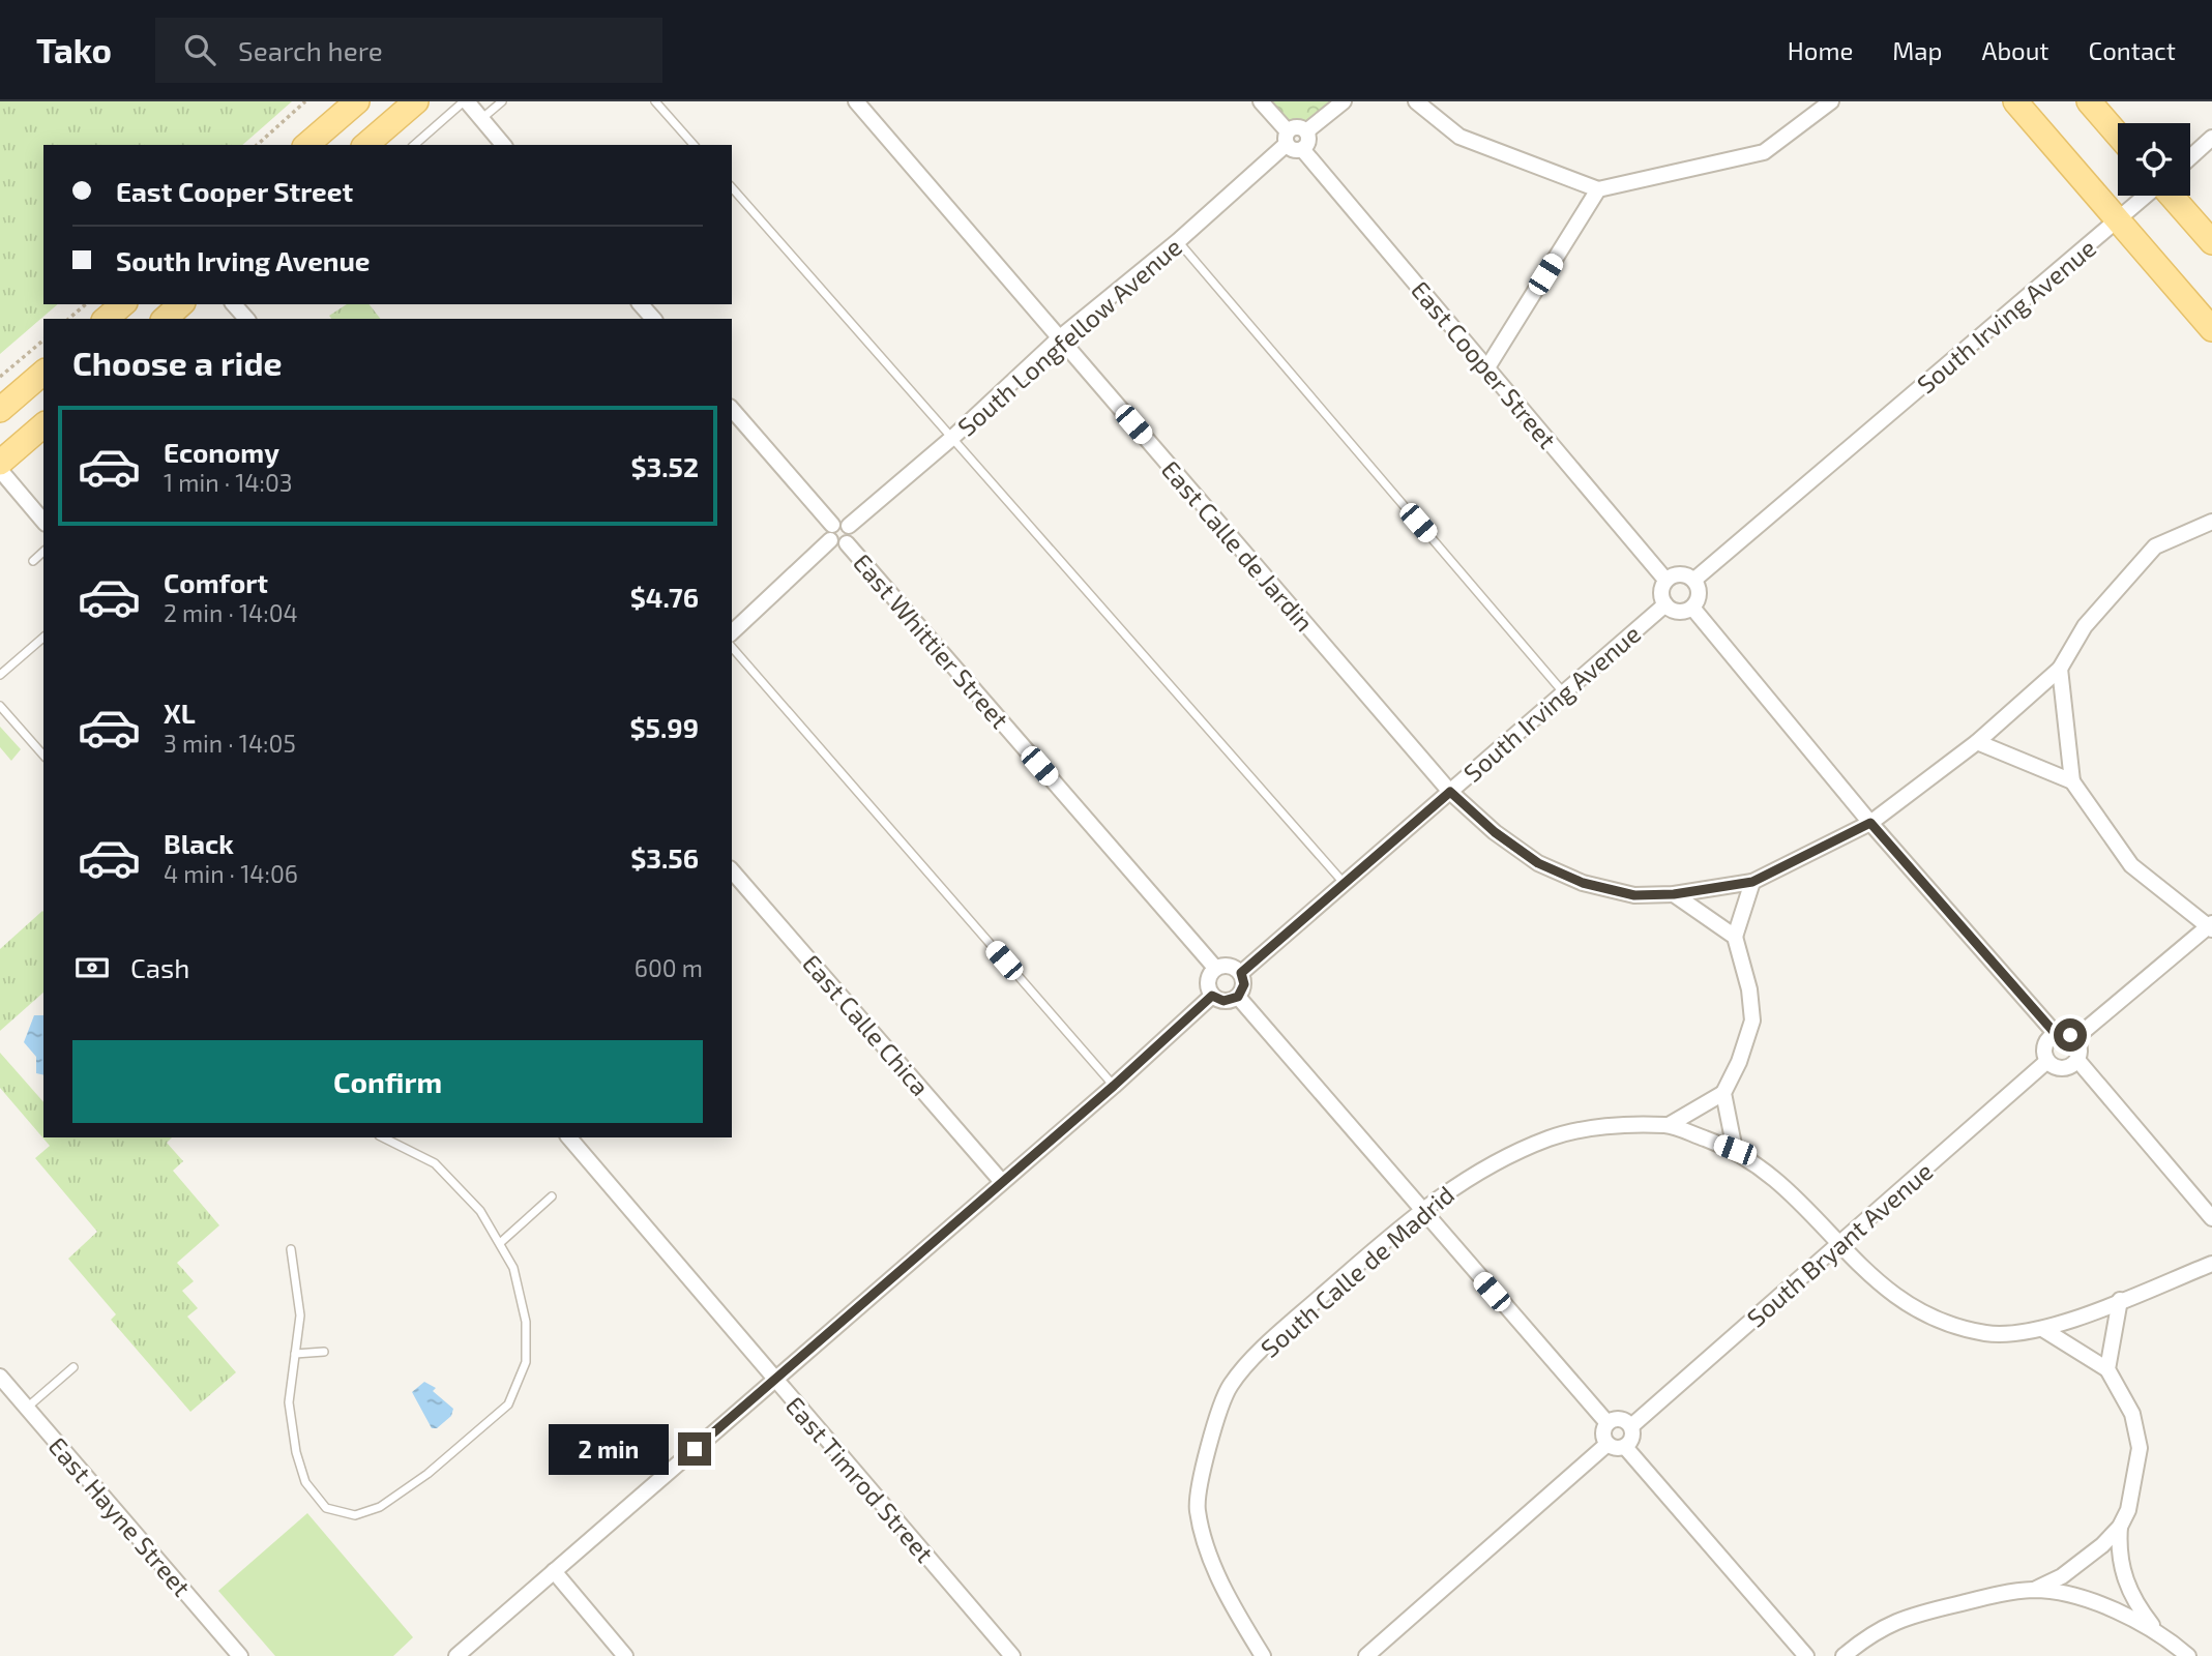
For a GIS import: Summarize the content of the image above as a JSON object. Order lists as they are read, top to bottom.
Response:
{
  "streets": {
    "street": [
      "South Irving Avenue",
      "South Longfellow Avenue",
      "East Cooper Street",
      "East Calle de Jardin",
      "East Whittier Street",
      "East Calle Chica",
      "South Bryant Avenue",
      "South Calle de Madrid",
      "East Timrod Street",
      "East Hayne Street"
    ]
  },
  "crossings": [
    ["South Irving Avenue", "East Cooper Street"],
    ["South Irving Avenue", "East Calle de Jardin"],
    ["South Irving Avenue", "East Whittier Street"],
    ["South Longfellow Avenue", "East Cooper Street"],
    ["South Longfellow Avenue", "East Calle de Jardin"],
    ["South Longfellow Avenue", "East Whittier Street"],
    ["South Bryant Avenue", "South Calle de Madrid"]
  ],
  "page": {
    "header": "Tako",
    "search": "Search here",
    "nav": [
      "Home",
      "Map",
      "About",
      "Contact"
    ],
    "banner": ["East Cooper Street", "South Irving Avenue"],
    "heading": "Choose a ride",
    "list": [
      {
        "name": "Economy",
        "note": "1 min · 14:03",
        "value": "$3.52"
      },
      {
        "name": "Comfort",
        "note": "2 min · 14:04",
        "value": "$4.76"
      },
      {
        "name": "XL",
        "note": "3 min · 14:05",
        "value": "$5.99"
      },
      {
        "name": "Black",
        "note": "4 min · 14:06",
        "value": "$3.56"
      }
    ],
    "pay": ["Cash", "600 m"],
    "buttons": "Confirm",
    "bubble": "2 min"
  }
}
